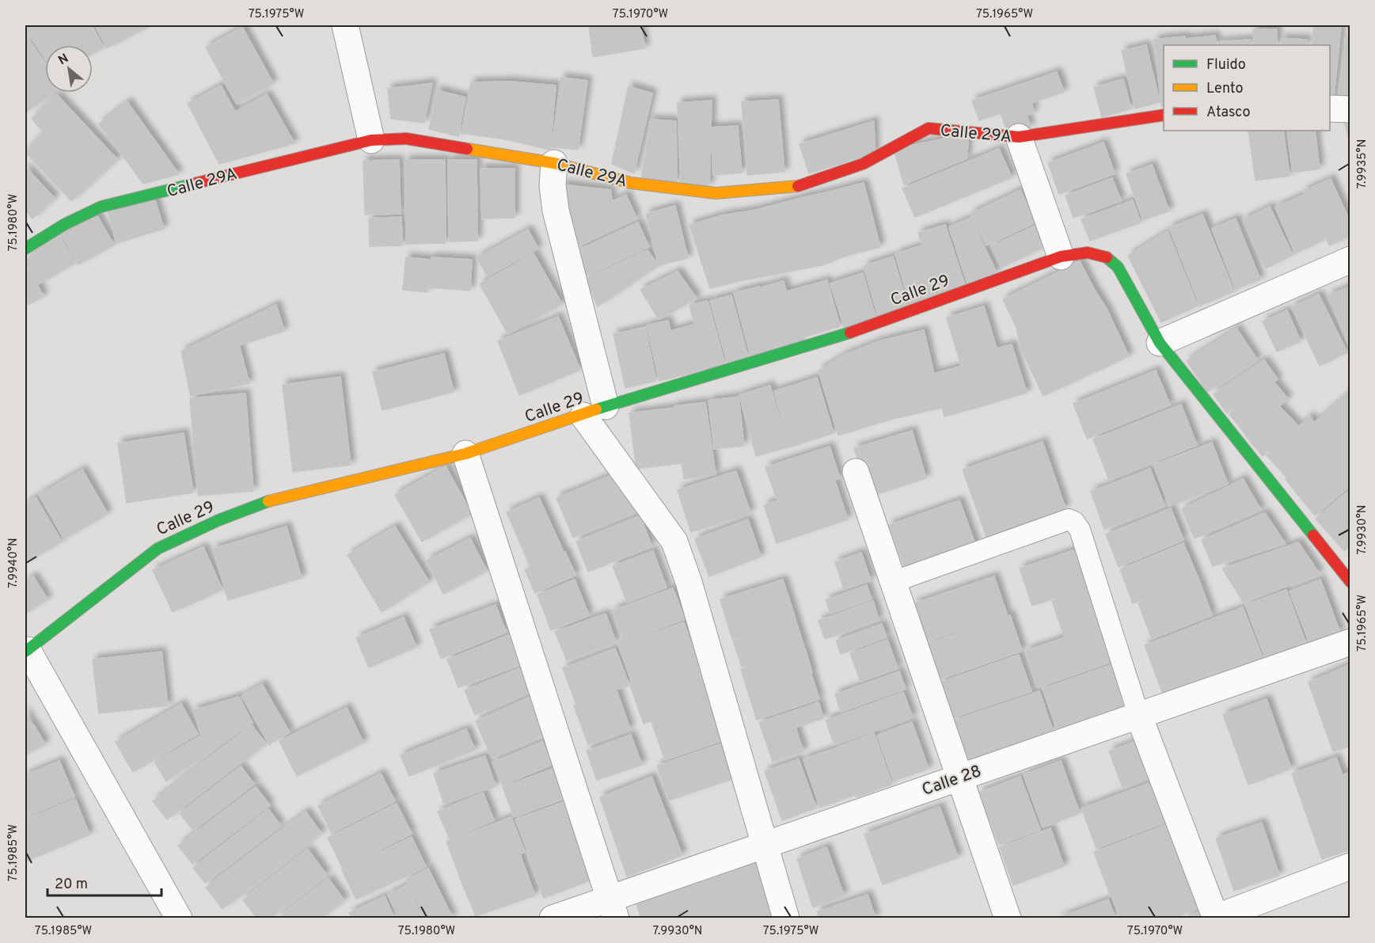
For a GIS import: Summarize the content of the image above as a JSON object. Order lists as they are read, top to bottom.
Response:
{
  "streets": {
    "street": ["Calle 29A", "Calle 29", "Calle 28"]
  },
  "legend": ["Fluido", "Lento", "Atasco"],
  "scale_bar": "20 m",
  "north": "top left",
  "coordinates": [
    "75.1975°W",
    "75.1970°W",
    "75.1965°W",
    "7.9935°N",
    "75.1980°W",
    "7.9930°N",
    "7.9940°N",
    "75.1985°W"
  ]
}
